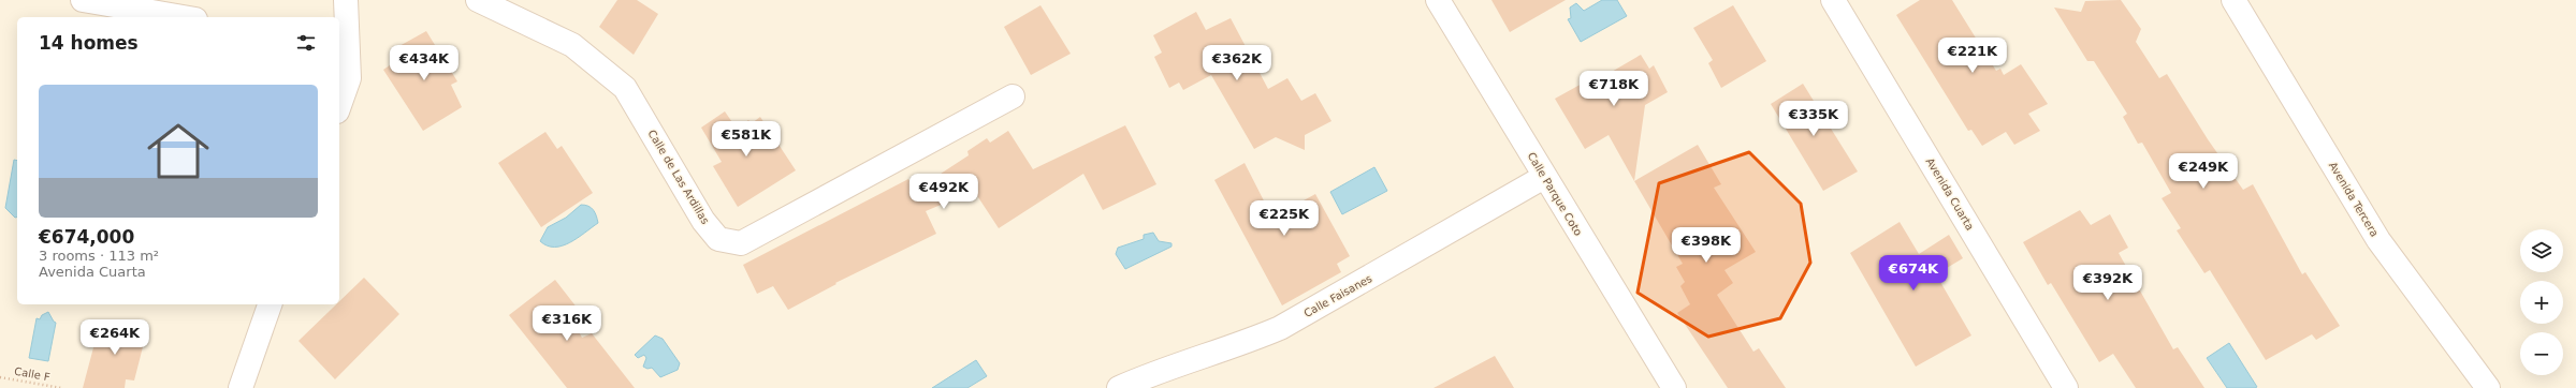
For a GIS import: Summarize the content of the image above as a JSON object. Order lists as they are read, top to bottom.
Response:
{
  "streets": {
    "street": [
      "Calle de Las Ardillas",
      "Calle Parque Coto",
      "Avenida Cuarta",
      "Avenida Tercera",
      "Calle Faisanes"
    ],
    "path": ["Calle F"]
  },
  "crossings": [
    ["Calle Parque Coto", "Calle Faisanes"]
  ],
  "page": {
    "heading": "14 homes",
    "price": [
      "€221K",
      "€434K",
      "€362K",
      "€718K",
      "€335K",
      "€581K",
      "€249K",
      "€492K",
      "€225K",
      "€398K",
      "€674K",
      "€392K",
      "€316K",
      "€264K"
    ],
    "list": [
      {
        "name": "€674,000",
        "note": "3 rooms · 113 m² · Avenida Cuarta"
      }
    ],
    "map_buttons": ["+", "−"]
  }
}
